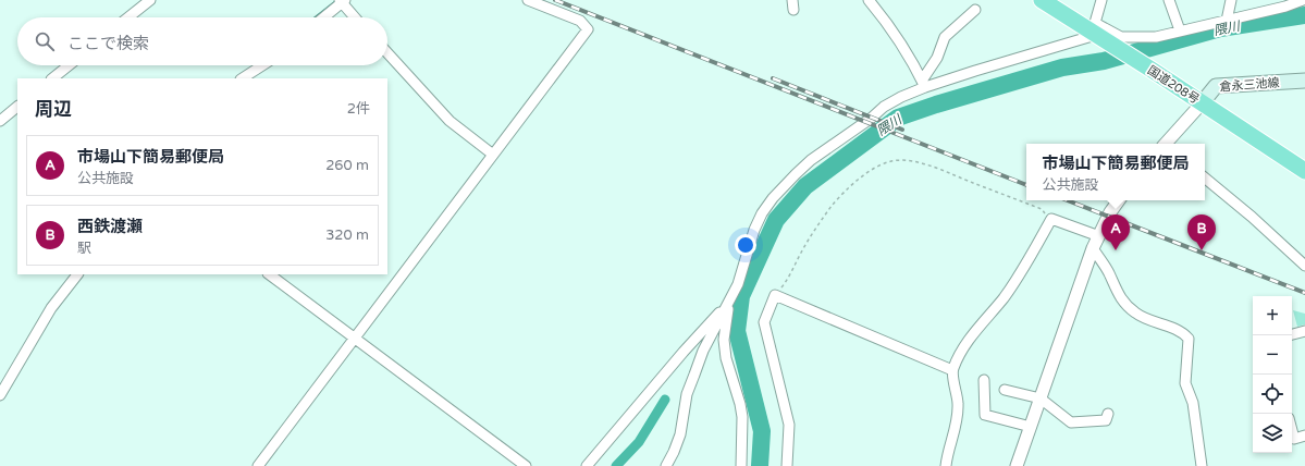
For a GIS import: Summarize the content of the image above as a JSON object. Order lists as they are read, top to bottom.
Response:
{
  "streets": {
    "highway": ["国道208号"],
    "main road": ["倉永三池線"]
  },
  "crossings": [
    ["国道208号", "倉永三池線"]
  ],
  "water": ["隈川"],
  "page": {
    "search": "ここで検索",
    "heading": ["周辺", "2件"],
    "list": [
      {
        "mark": "A",
        "name": "市場山下簡易郵便局",
        "note": "公共施設",
        "value": "260 m"
      },
      {
        "mark": "B",
        "name": "西鉄渡瀬",
        "note": "駅",
        "value": "320 m"
      }
    ],
    "popup": ["市場山下簡易郵便局", "公共施設"],
    "pins": ["A", "B"],
    "map_buttons": ["+", "−"]
  }
}
